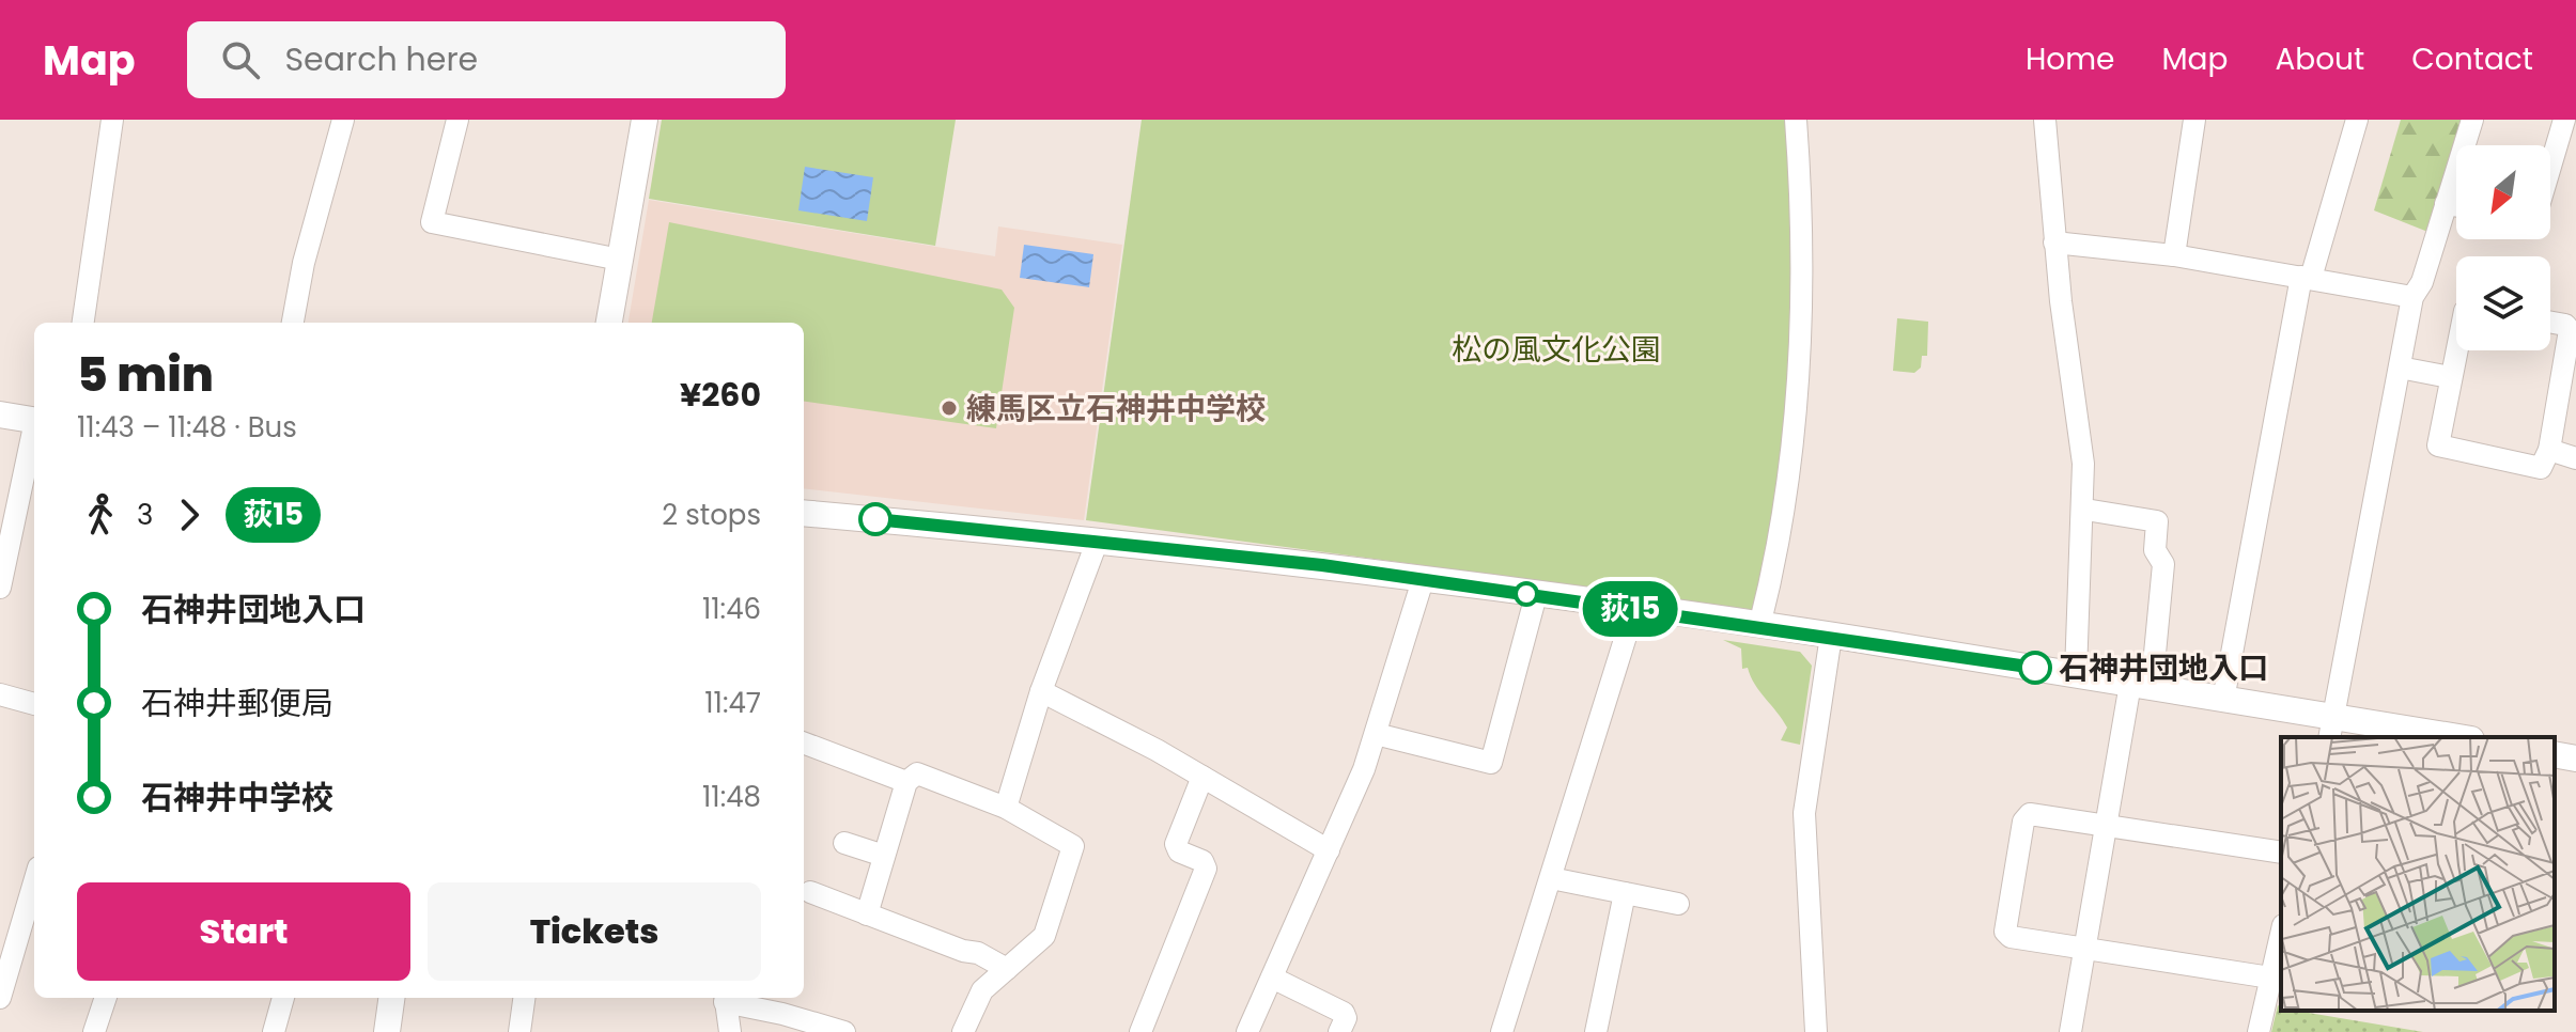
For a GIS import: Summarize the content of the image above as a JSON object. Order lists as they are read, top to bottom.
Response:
{
  "parks": ["松の風文化公園"],
  "places": ["練馬区立石神井中学校", "石神井団地入口"],
  "lines": ["bus line 荻15"],
  "north": "bottom left",
  "page": {
    "header": "Map",
    "search": "Search here",
    "nav": [
      "Home",
      "Map",
      "About",
      "Contact"
    ],
    "on_map": "荻15",
    "heading": ["5 min", "11:43 – 11:48 · Bus", "¥260"],
    "legs": ["3", "荻15", "2 stops"],
    "list": [
      {
        "name": "石神井団地入口",
        "value": "11:46"
      },
      {
        "name": "石神井郵便局",
        "value": "11:47"
      },
      {
        "name": "石神井中学校",
        "value": "11:48"
      }
    ],
    "buttons": ["Start", "Tickets"]
  }
}
